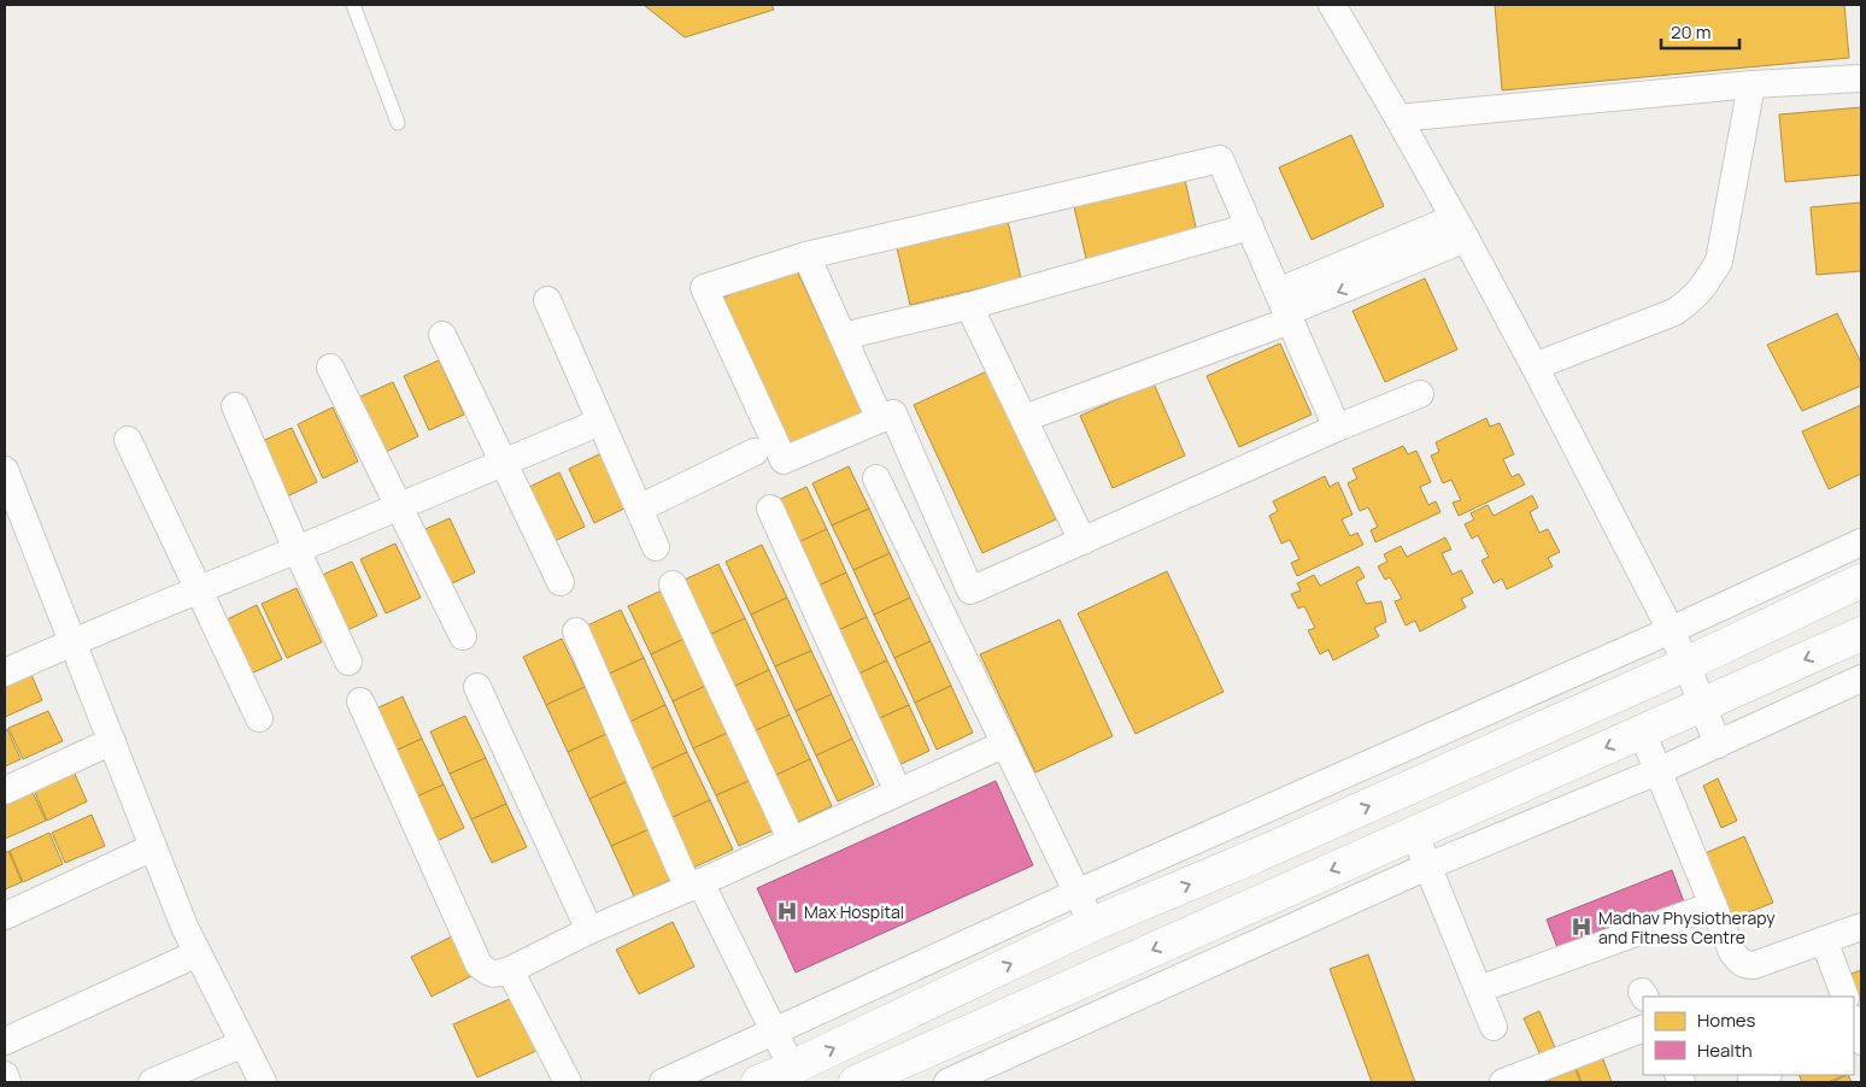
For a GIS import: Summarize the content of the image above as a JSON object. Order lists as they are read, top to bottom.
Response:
{
  "places": {
    "hospital": ["Max Hospital", "Madhav Physiotherapy and Fitness Centre"]
  },
  "legend": ["Homes", "Health"],
  "scale_bar": "20 m"
}
